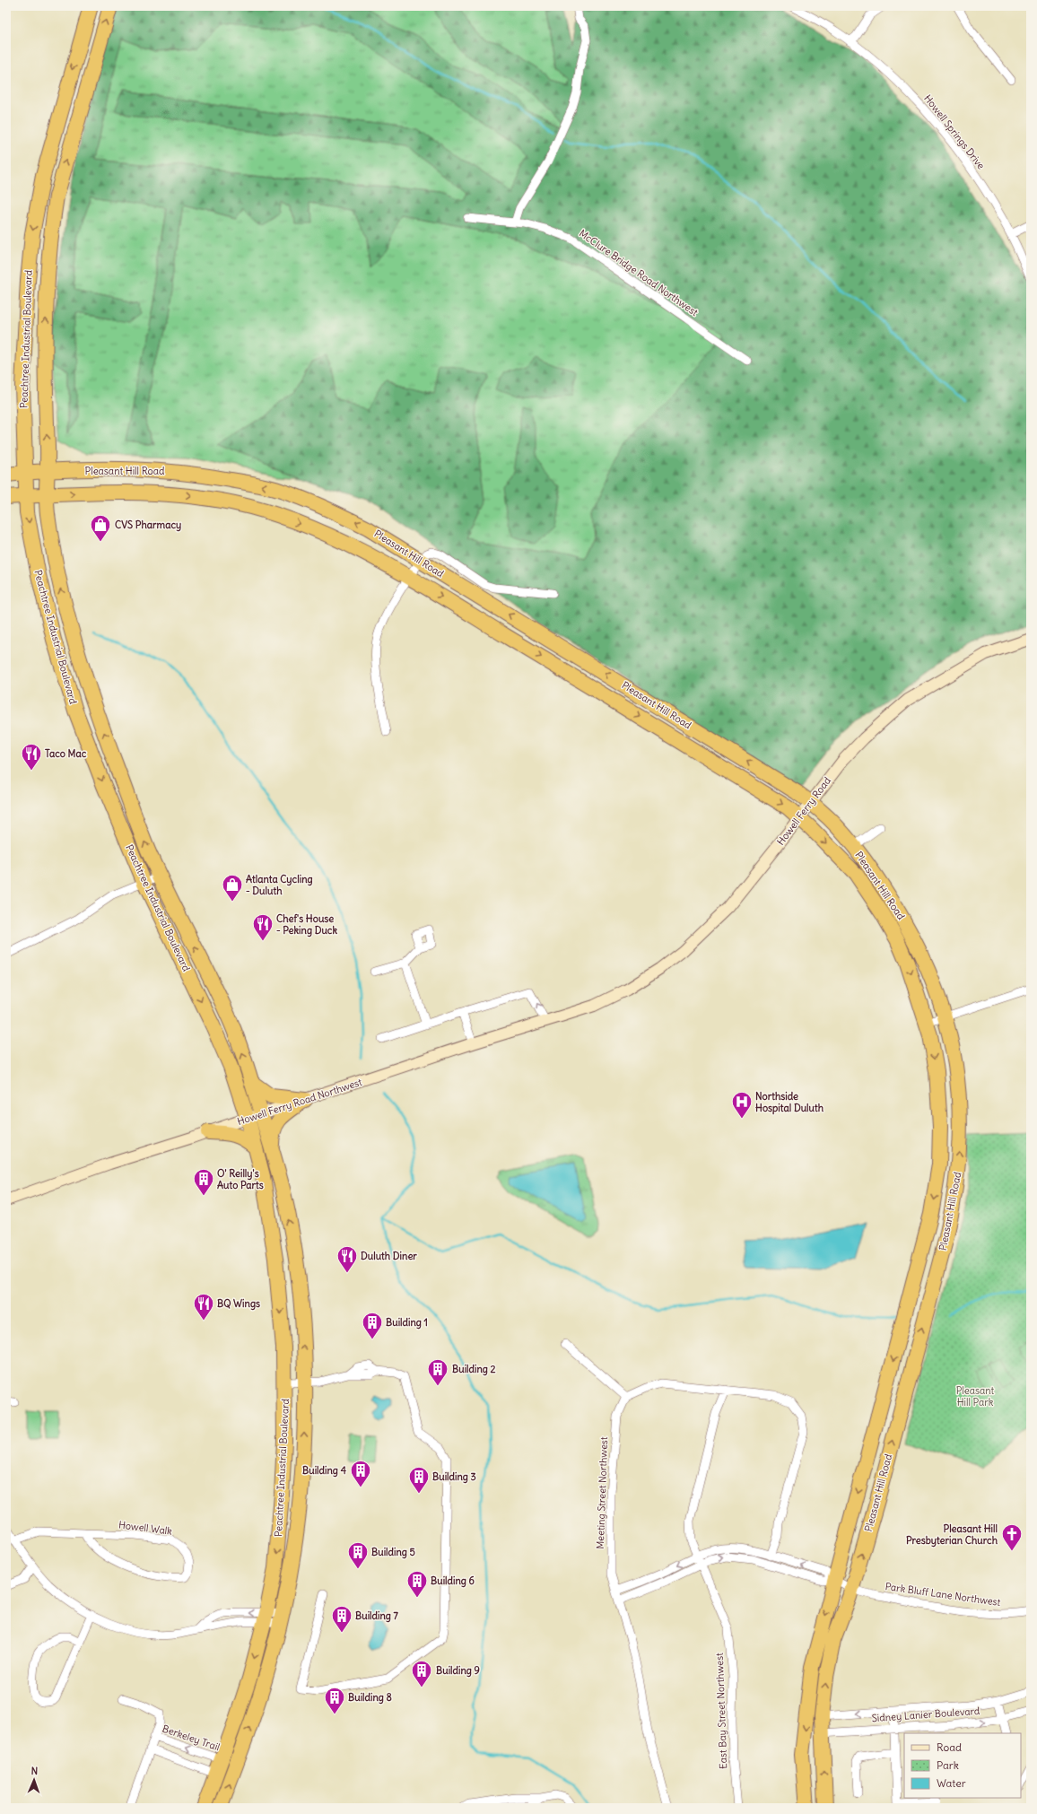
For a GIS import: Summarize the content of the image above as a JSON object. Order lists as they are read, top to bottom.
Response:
{
  "streets": {
    "highway": ["Peachtree Industrial Boulevard", "Pleasant Hill Road"],
    "street": [
      "Howell Springs Drive",
      "McClure Bridge Road Northwest",
      "Howell Ferry Road",
      "Howell Ferry Road Northwest",
      "Meeting Street Northwest",
      "Howell Walk",
      "Park Bluff Lane Northwest",
      "East Bay Street Northwest",
      "Sidney Lanier Boulevard",
      "Berkeley Trail"
    ]
  },
  "crossings": [
    ["Peachtree Industrial Boulevard", "Pleasant Hill Road"],
    ["Peachtree Industrial Boulevard", "Howell Ferry Road Northwest"],
    ["Peachtree Industrial Boulevard", "Berkeley Trail"],
    ["Pleasant Hill Road", "Howell Ferry Road"],
    ["Pleasant Hill Road", "Park Bluff Lane Northwest"],
    ["Pleasant Hill Road", "Sidney Lanier Boulevard"],
    ["Howell Ferry Road", "Howell Ferry Road Northwest"],
    ["Meeting Street Northwest", "Park Bluff Lane Northwest"],
    ["Park Bluff Lane Northwest", "East Bay Street Northwest"]
  ],
  "parks": ["Pleasant Hill Park"],
  "places": {
    "shop": ["CVS Pharmacy", "Atlanta Cycling - Duluth"],
    "restaurant": [
      "Taco Mac",
      "Chef's House - Peking Duck",
      "Duluth Diner",
      "BQ Wings"
    ],
    "hospital": ["Northside Hospital Duluth"],
    "building": [
      "O' Reilly's Auto Parts",
      "Building 1",
      "Building 2",
      "Building 4",
      "Building 3",
      "Building 5",
      "Building 6",
      "Building 7",
      "Building 9",
      "Building 8"
    ],
    "church": ["Pleasant Hill Presbyterian Church"]
  },
  "legend": ["Road", "Park", "Water"],
  "north": "top"
}
